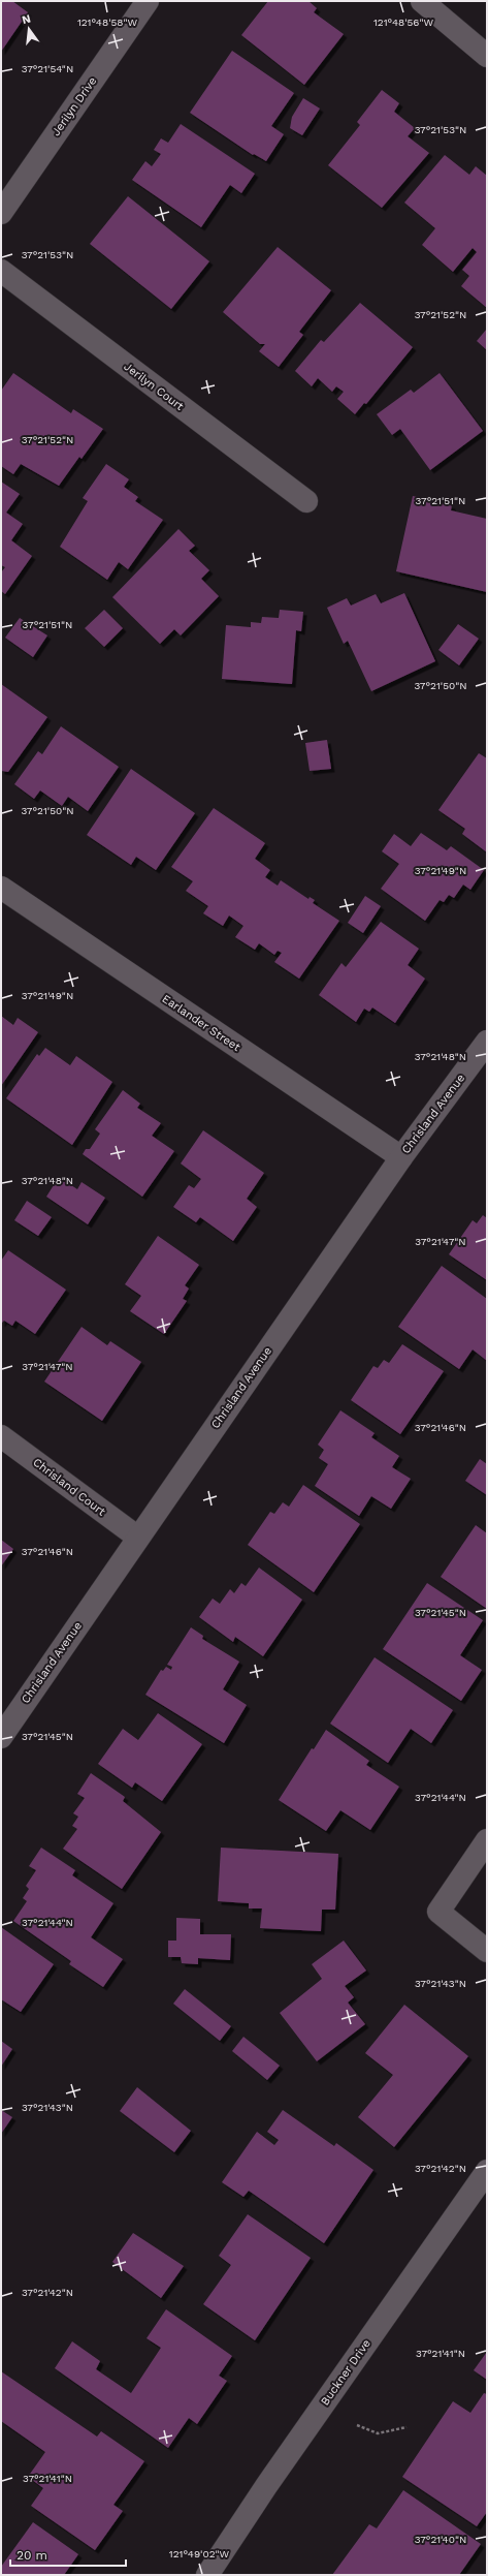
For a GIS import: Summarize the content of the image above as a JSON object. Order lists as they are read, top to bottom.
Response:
{
  "streets": {
    "street": [
      "Jerilyn Drive",
      "Jerilyn Court",
      "Earlander Street",
      "Chrisland Avenue",
      "Chrisland Court",
      "Buckner Drive"
    ]
  },
  "crossings": [
    ["Earlander Street", "Chrisland Avenue"],
    ["Chrisland Avenue", "Chrisland Court"]
  ],
  "scale_bar": "20 m",
  "north": "top",
  "coordinates": [
    "121°48'58\"W",
    "121°48'56\"W",
    "37°21'54\"N",
    "37°21'53\"N",
    "37°21'52\"N",
    "37°21'51\"N",
    "37°21'50\"N",
    "37°21'49\"N",
    "37°21'48\"N",
    "37°21'47\"N",
    "37°21'46\"N",
    "37°21'45\"N",
    "37°21'44\"N",
    "37°21'43\"N",
    "37°21'42\"N",
    "37°21'41\"N",
    "37°21'40\"N",
    "121°49'02\"W"
  ]
}
